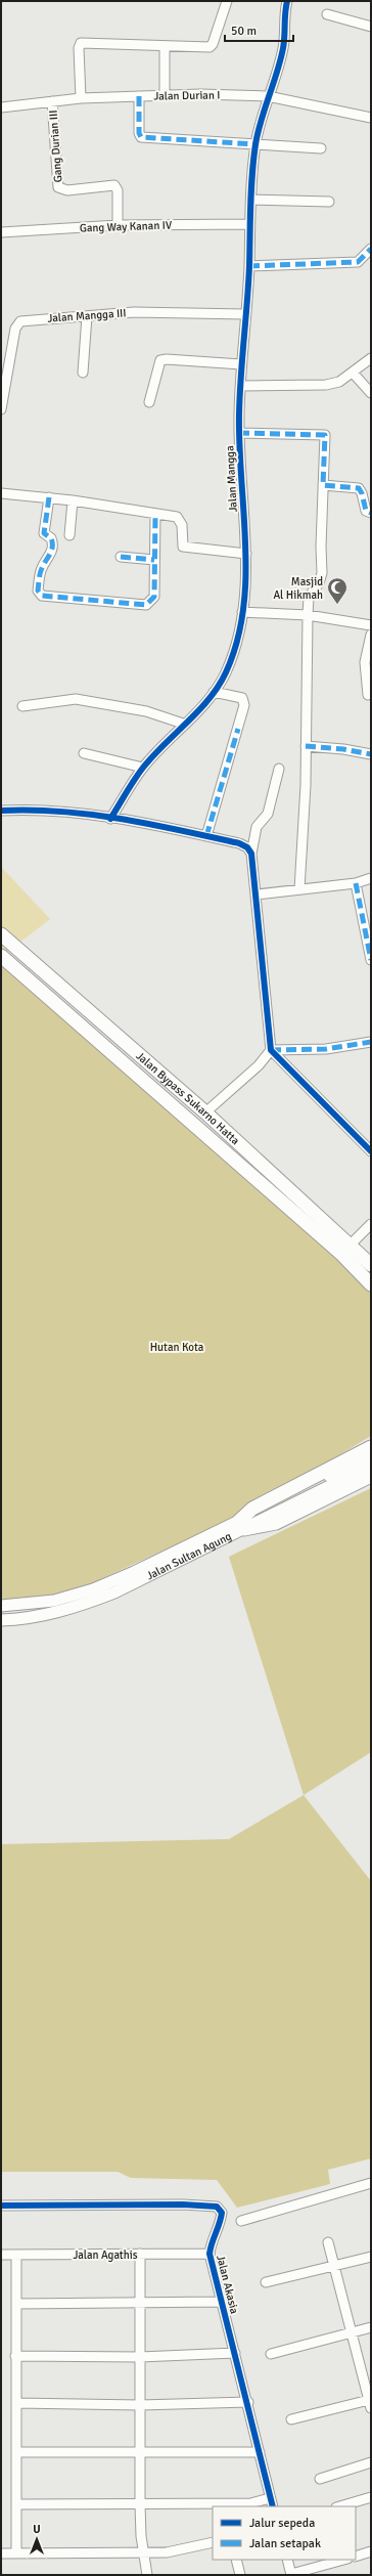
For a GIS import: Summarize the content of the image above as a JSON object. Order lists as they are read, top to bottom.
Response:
{
  "streets": {
    "highway": ["Jalan Bypass Sukarno Hatta"],
    "main road": ["Jalan Sultan Agung"],
    "street": [
      "Jalan Durian I",
      "Gang Durian III",
      "Gang Way Kanan IV",
      "Jalan Mangga III",
      "Jalan Mangga",
      "Jalan Agathis",
      "Jalan Akasia"
    ]
  },
  "crossings": [
    ["Jalan Durian I", "Gang Durian III"],
    ["Jalan Durian I", "Jalan Mangga"],
    ["Gang Durian III", "Gang Way Kanan IV"],
    ["Gang Way Kanan IV", "Jalan Mangga"],
    ["Jalan Mangga III", "Jalan Mangga"],
    ["Jalan Agathis", "Jalan Akasia"]
  ],
  "parks": ["Hutan Kota"],
  "places": {
    "mosque": ["Masjid Al Hikmah"]
  },
  "legend": ["Jalur sepeda", "Jalan setapak"],
  "scale_bar": "50 m",
  "north": "top"
}
